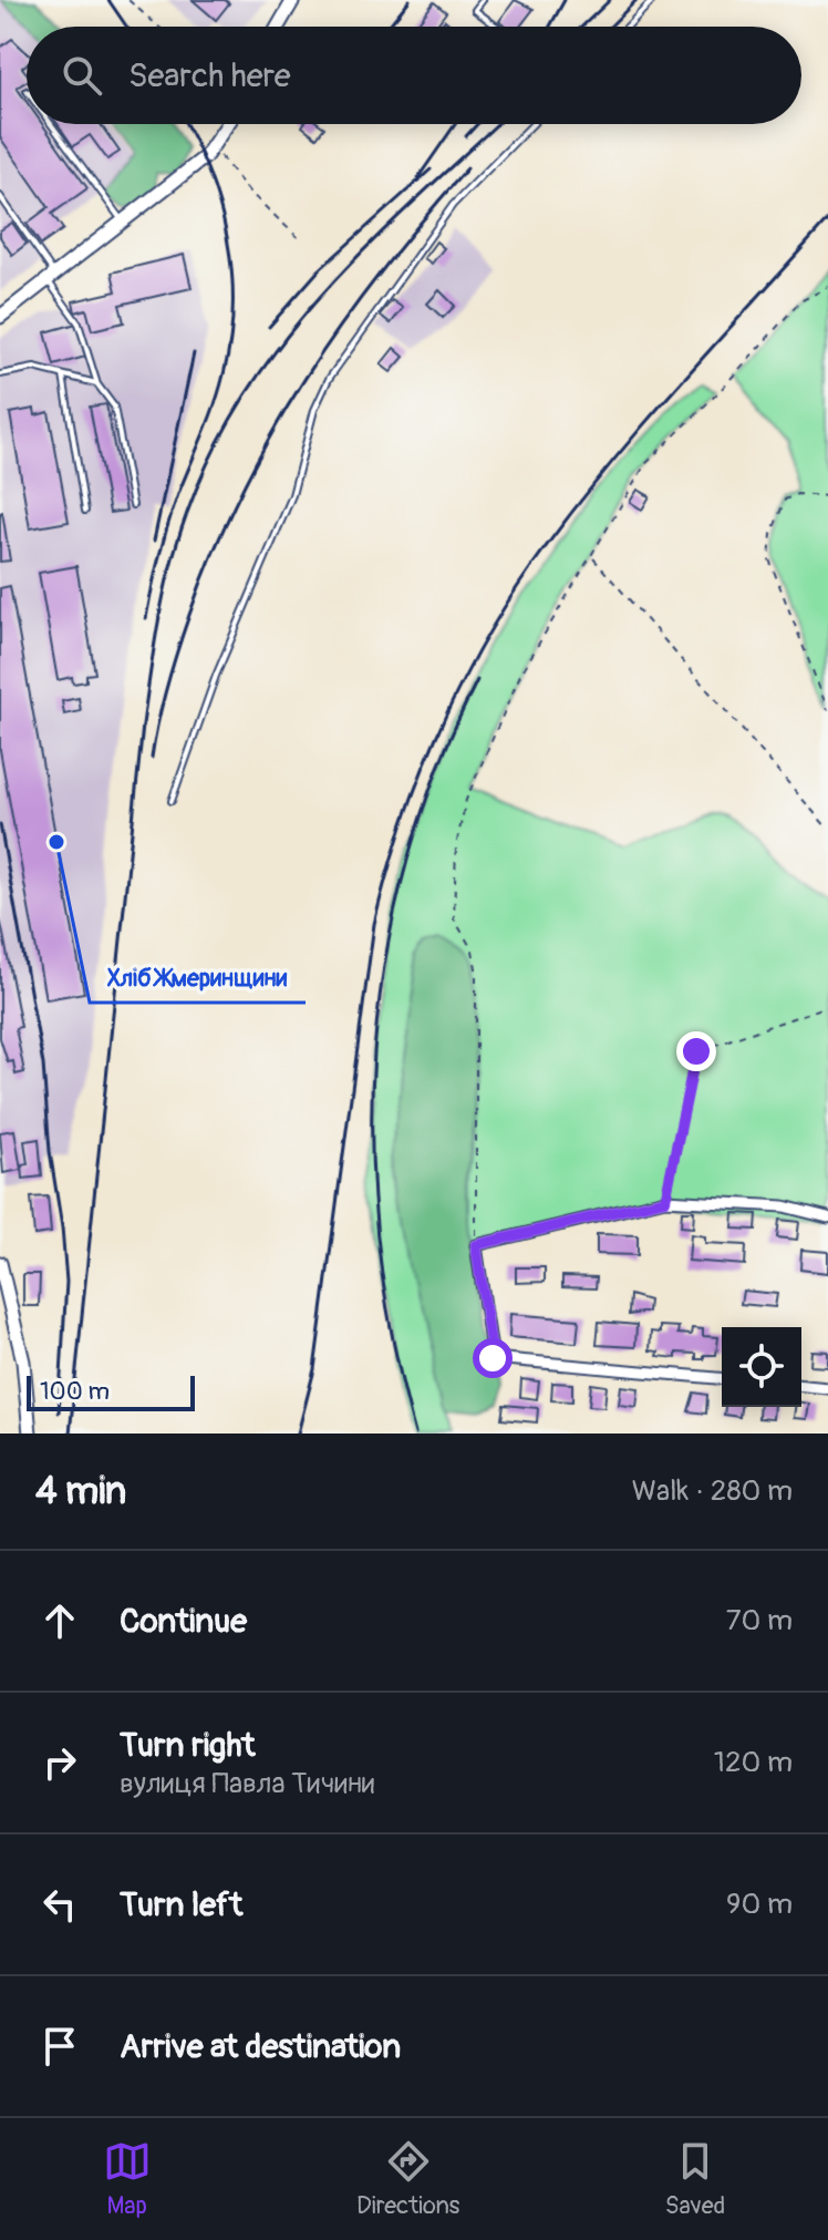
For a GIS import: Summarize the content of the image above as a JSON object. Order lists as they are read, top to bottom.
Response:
{
  "places": ["Хліб Жмеринщини"],
  "scale_bar": "100 m",
  "page": {
    "search": "Search here",
    "scale": "100 m",
    "heading": ["4 min", "Walk · 280 m"],
    "list": [
      ["Continue", "70 m"],
      ["Turn right", "вулиця Павла Тичини", "120 m"],
      ["Turn left", "90 m"],
      "Arrive at destination"
    ],
    "nav": ["Map", "Directions", "Saved"]
  }
}
